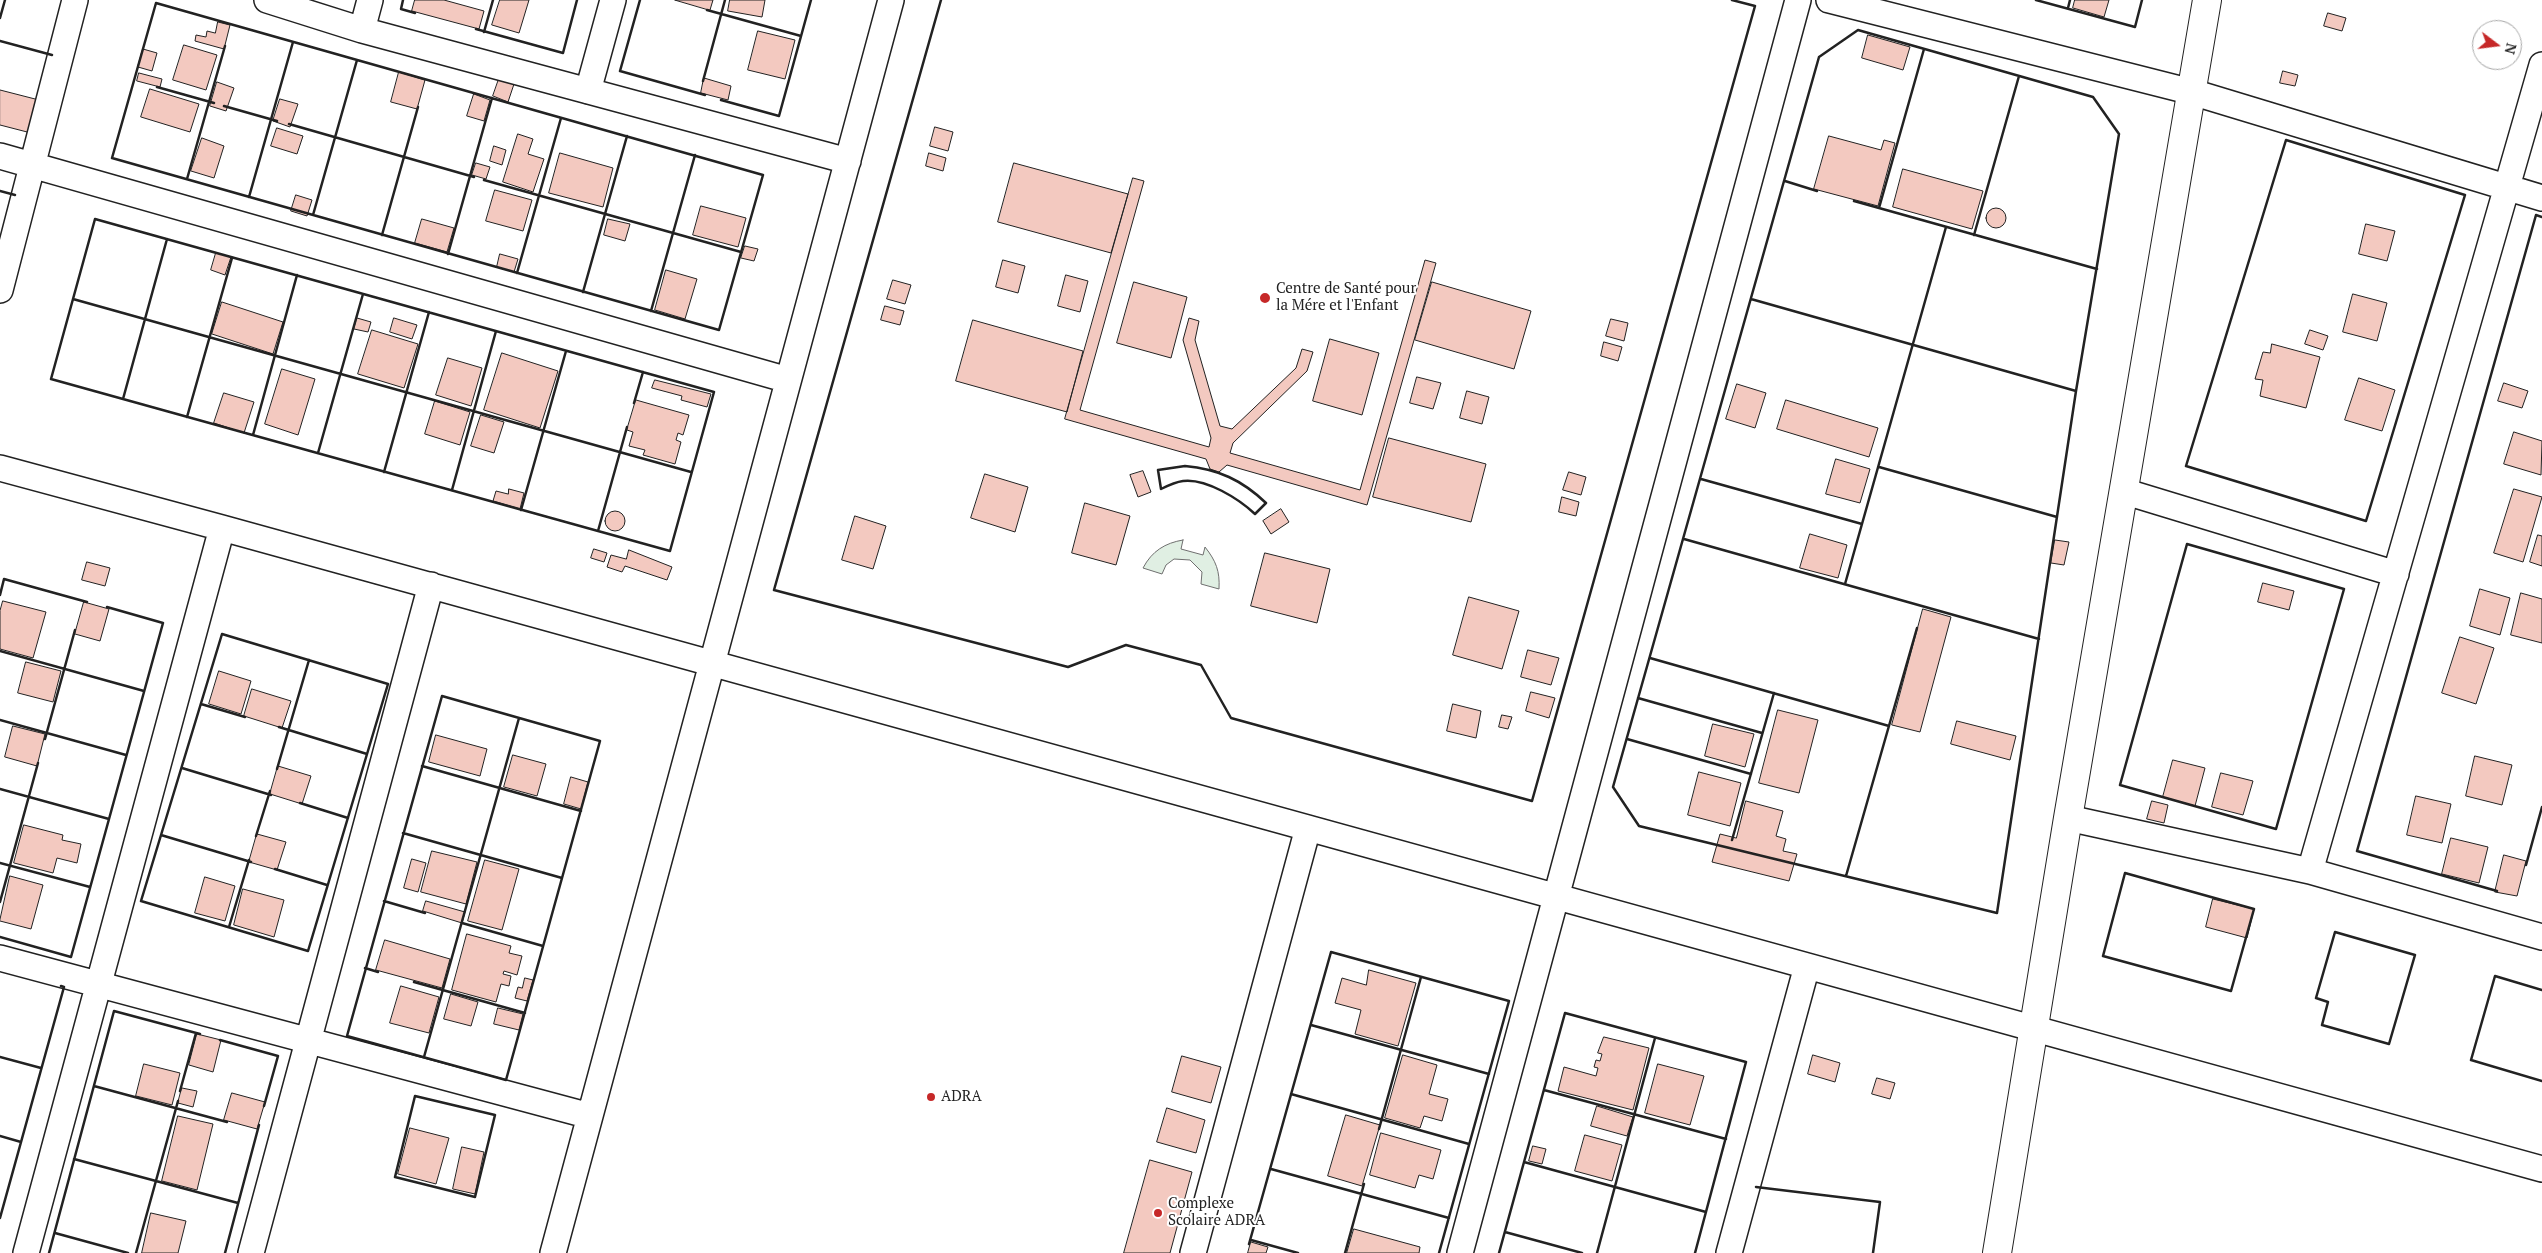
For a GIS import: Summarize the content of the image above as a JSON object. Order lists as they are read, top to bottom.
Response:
{
  "places": ["Centre de Santé pour la Mére et l'Enfant", "ADRA", "Complexe Scolaire ADRA"],
  "north": "right"
}
